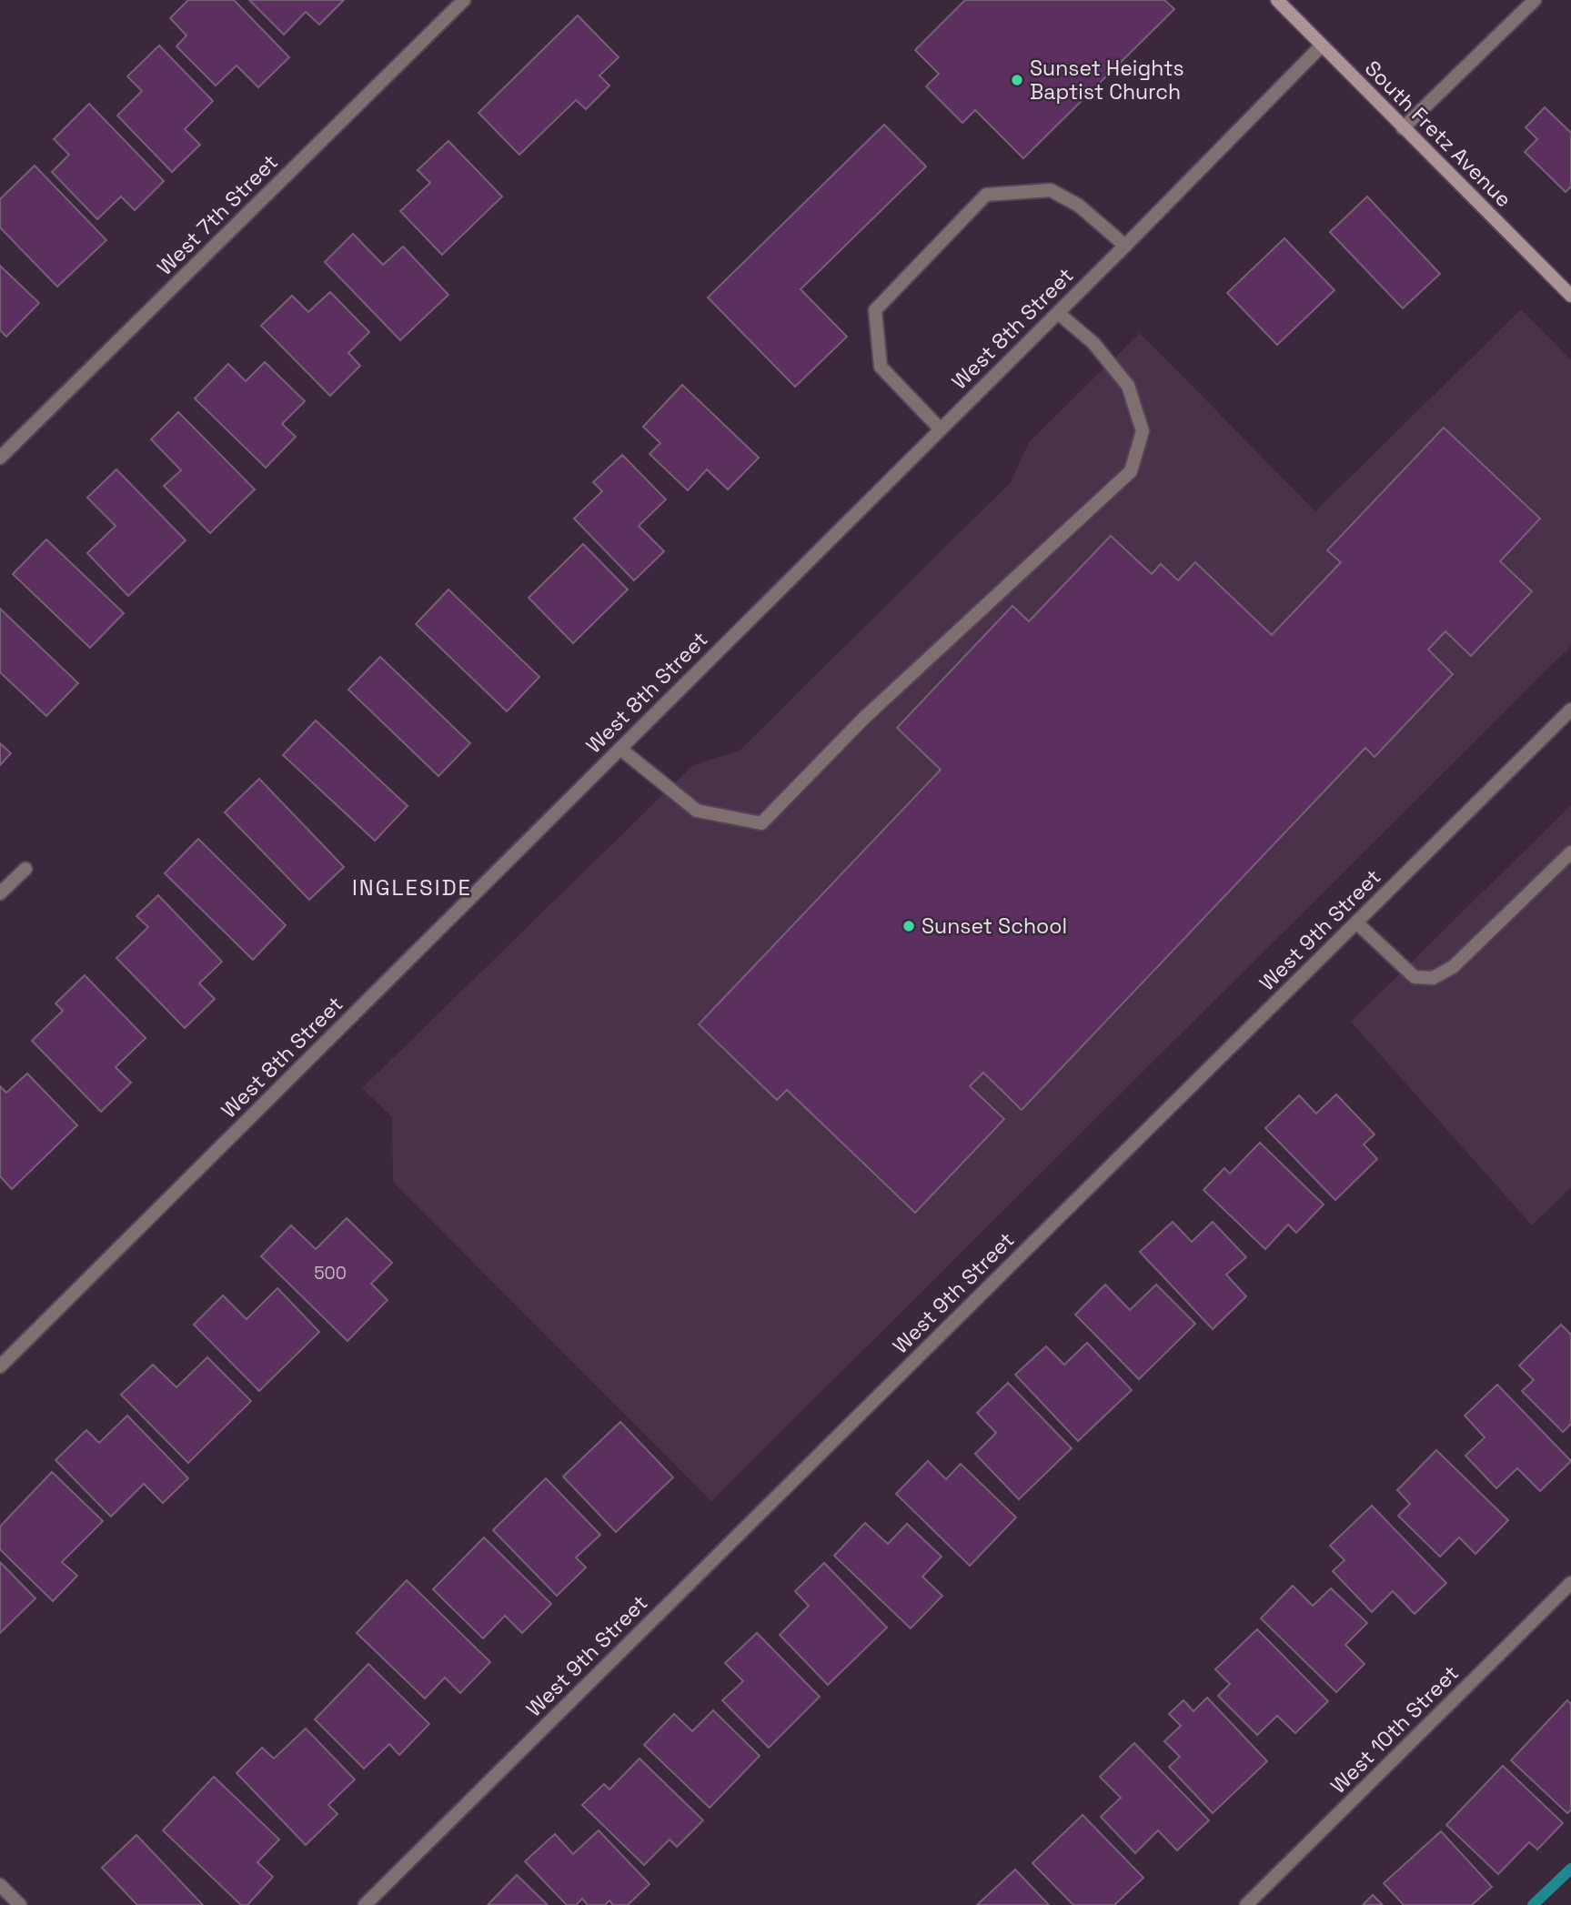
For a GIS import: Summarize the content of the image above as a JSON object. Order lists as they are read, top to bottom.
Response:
{
  "streets": {
    "street": [
      "South Fretz Avenue",
      "West 7th Street",
      "West 8th Street",
      "West 9th Street",
      "West 10th Street"
    ]
  },
  "crossings": [
    ["South Fretz Avenue", "West 8th Street"]
  ],
  "districts": ["INGLESIDE"],
  "places": ["Sunset Heights Baptist Church", "Sunset School"],
  "house_numbers": ["500"]
}
